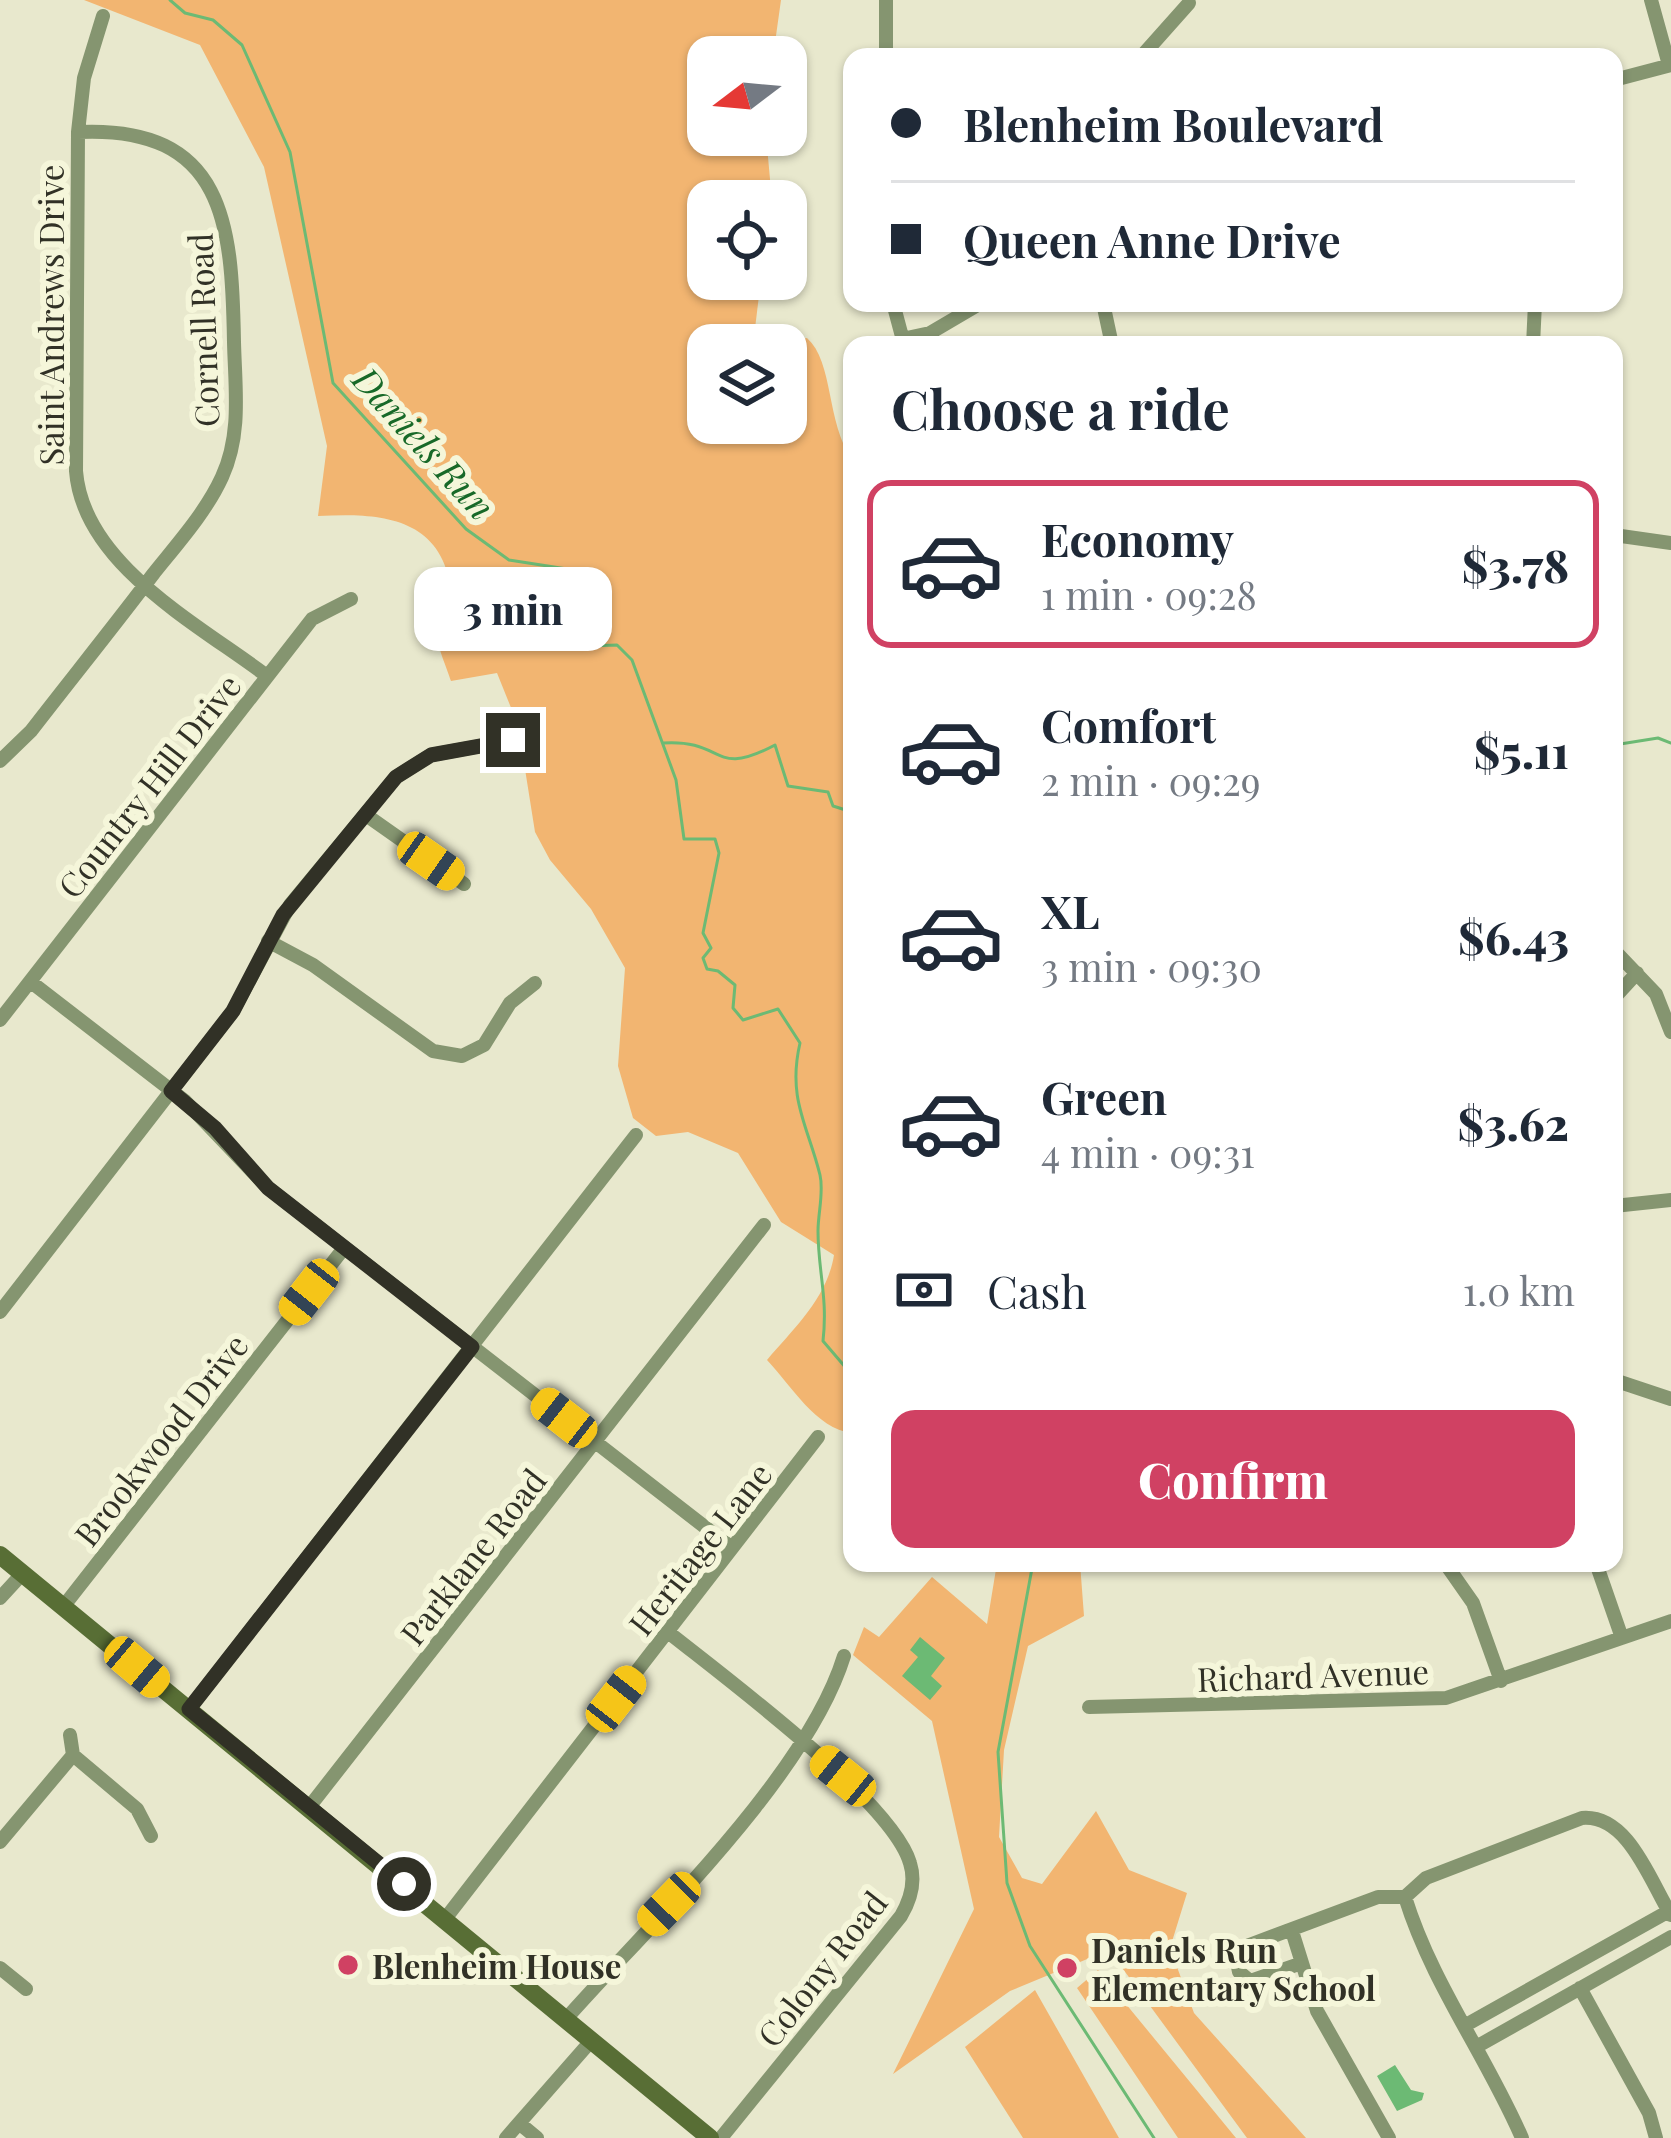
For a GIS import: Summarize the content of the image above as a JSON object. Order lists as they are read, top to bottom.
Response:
{
  "streets": {
    "street": [
      "Saint Andrews Drive",
      "Cornell Road",
      "Country Hill Drive",
      "Brookwood Drive",
      "Heritage Lane",
      "Parklane Road",
      "Richard Avenue",
      "Colony Road"
    ]
  },
  "crossings": [
    ["Saint Andrews Drive", "Cornell Road"],
    ["Saint Andrews Drive", "Country Hill Drive"],
    ["Heritage Lane", "Colony Road"]
  ],
  "water": ["Daniels Run"],
  "places": ["Blenheim House", "Daniels Run Elementary School"],
  "north": "left",
  "page": {
    "banner": ["Blenheim Boulevard", "Queen Anne Drive"],
    "heading": "Choose a ride",
    "list": [
      {
        "name": "Economy",
        "note": "1 min · 09:28",
        "value": "$3.78"
      },
      {
        "name": "Comfort",
        "note": "2 min · 09:29",
        "value": "$5.11"
      },
      {
        "name": "XL",
        "note": "3 min · 09:30",
        "value": "$6.43"
      },
      {
        "name": "Green",
        "note": "4 min · 09:31",
        "value": "$3.62"
      }
    ],
    "bubble": "3 min",
    "pay": ["Cash", "1.0 km"],
    "buttons": "Confirm"
  }
}
